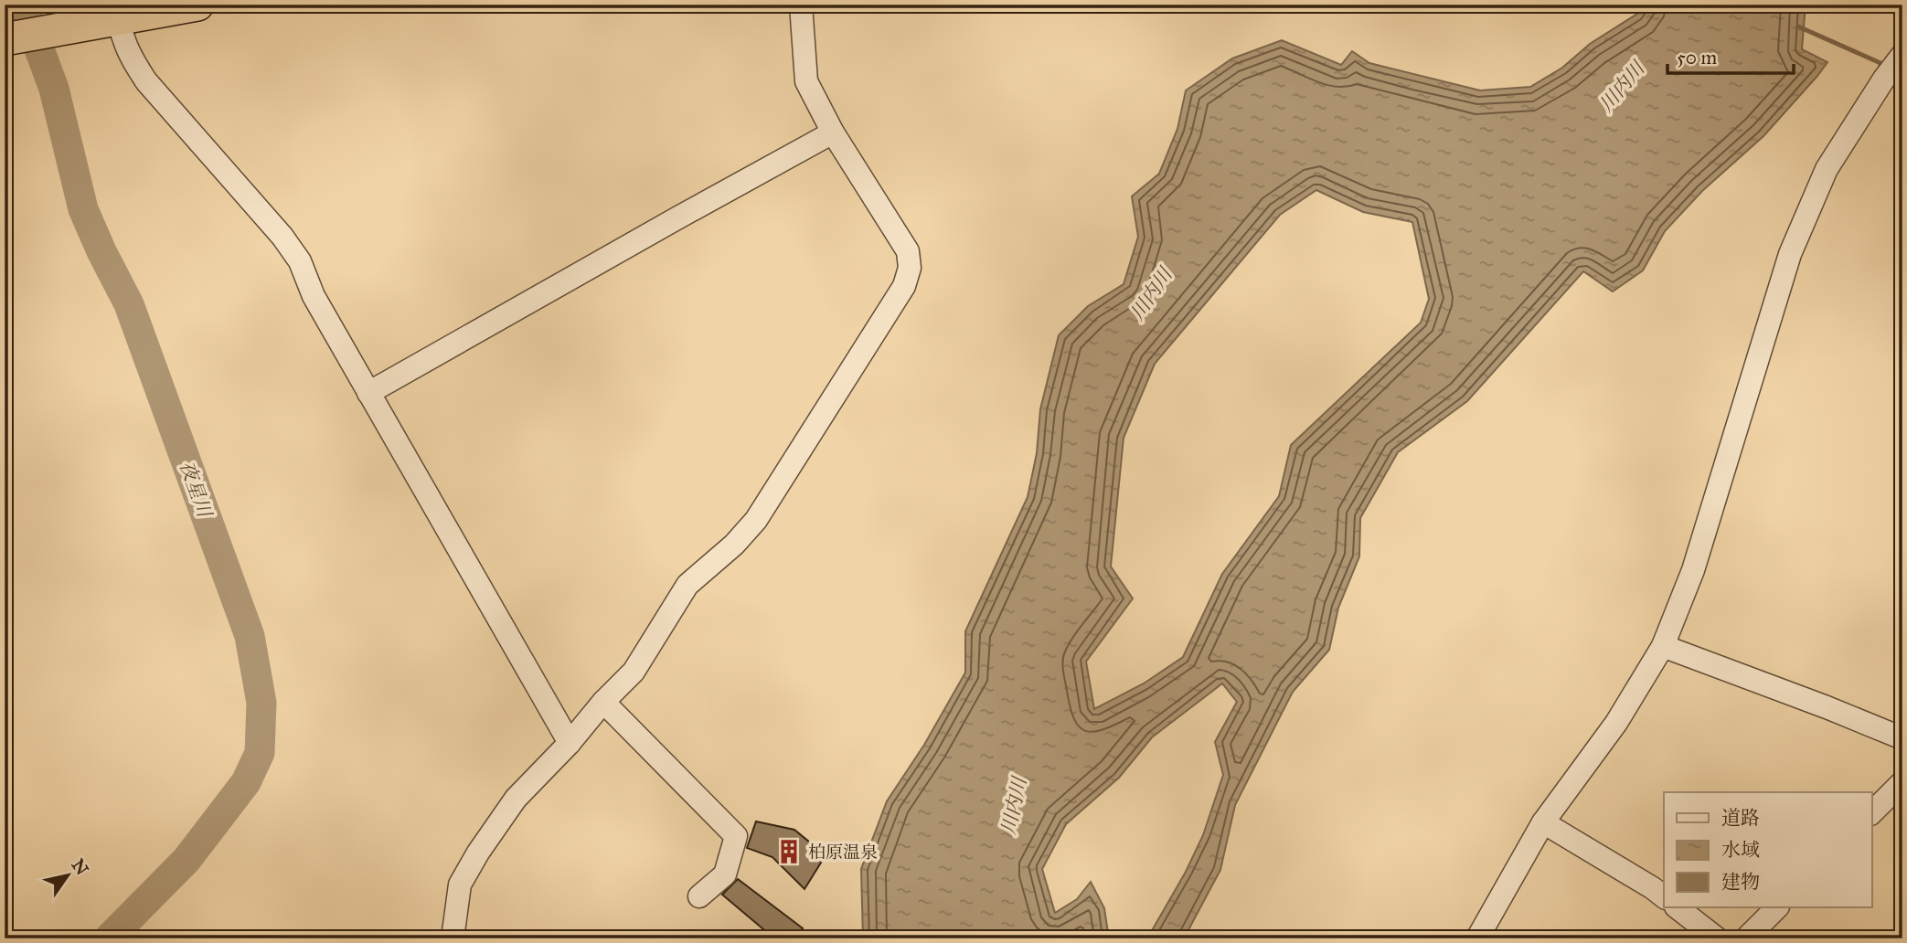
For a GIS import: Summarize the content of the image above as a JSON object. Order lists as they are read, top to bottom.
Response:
{
  "water": ["川内川", "夜星川"],
  "places": {
    "building": ["柏原温泉"]
  },
  "legend": ["道路", "水域", "建物"],
  "scale_bar": "50 m",
  "north": "top right"
}
